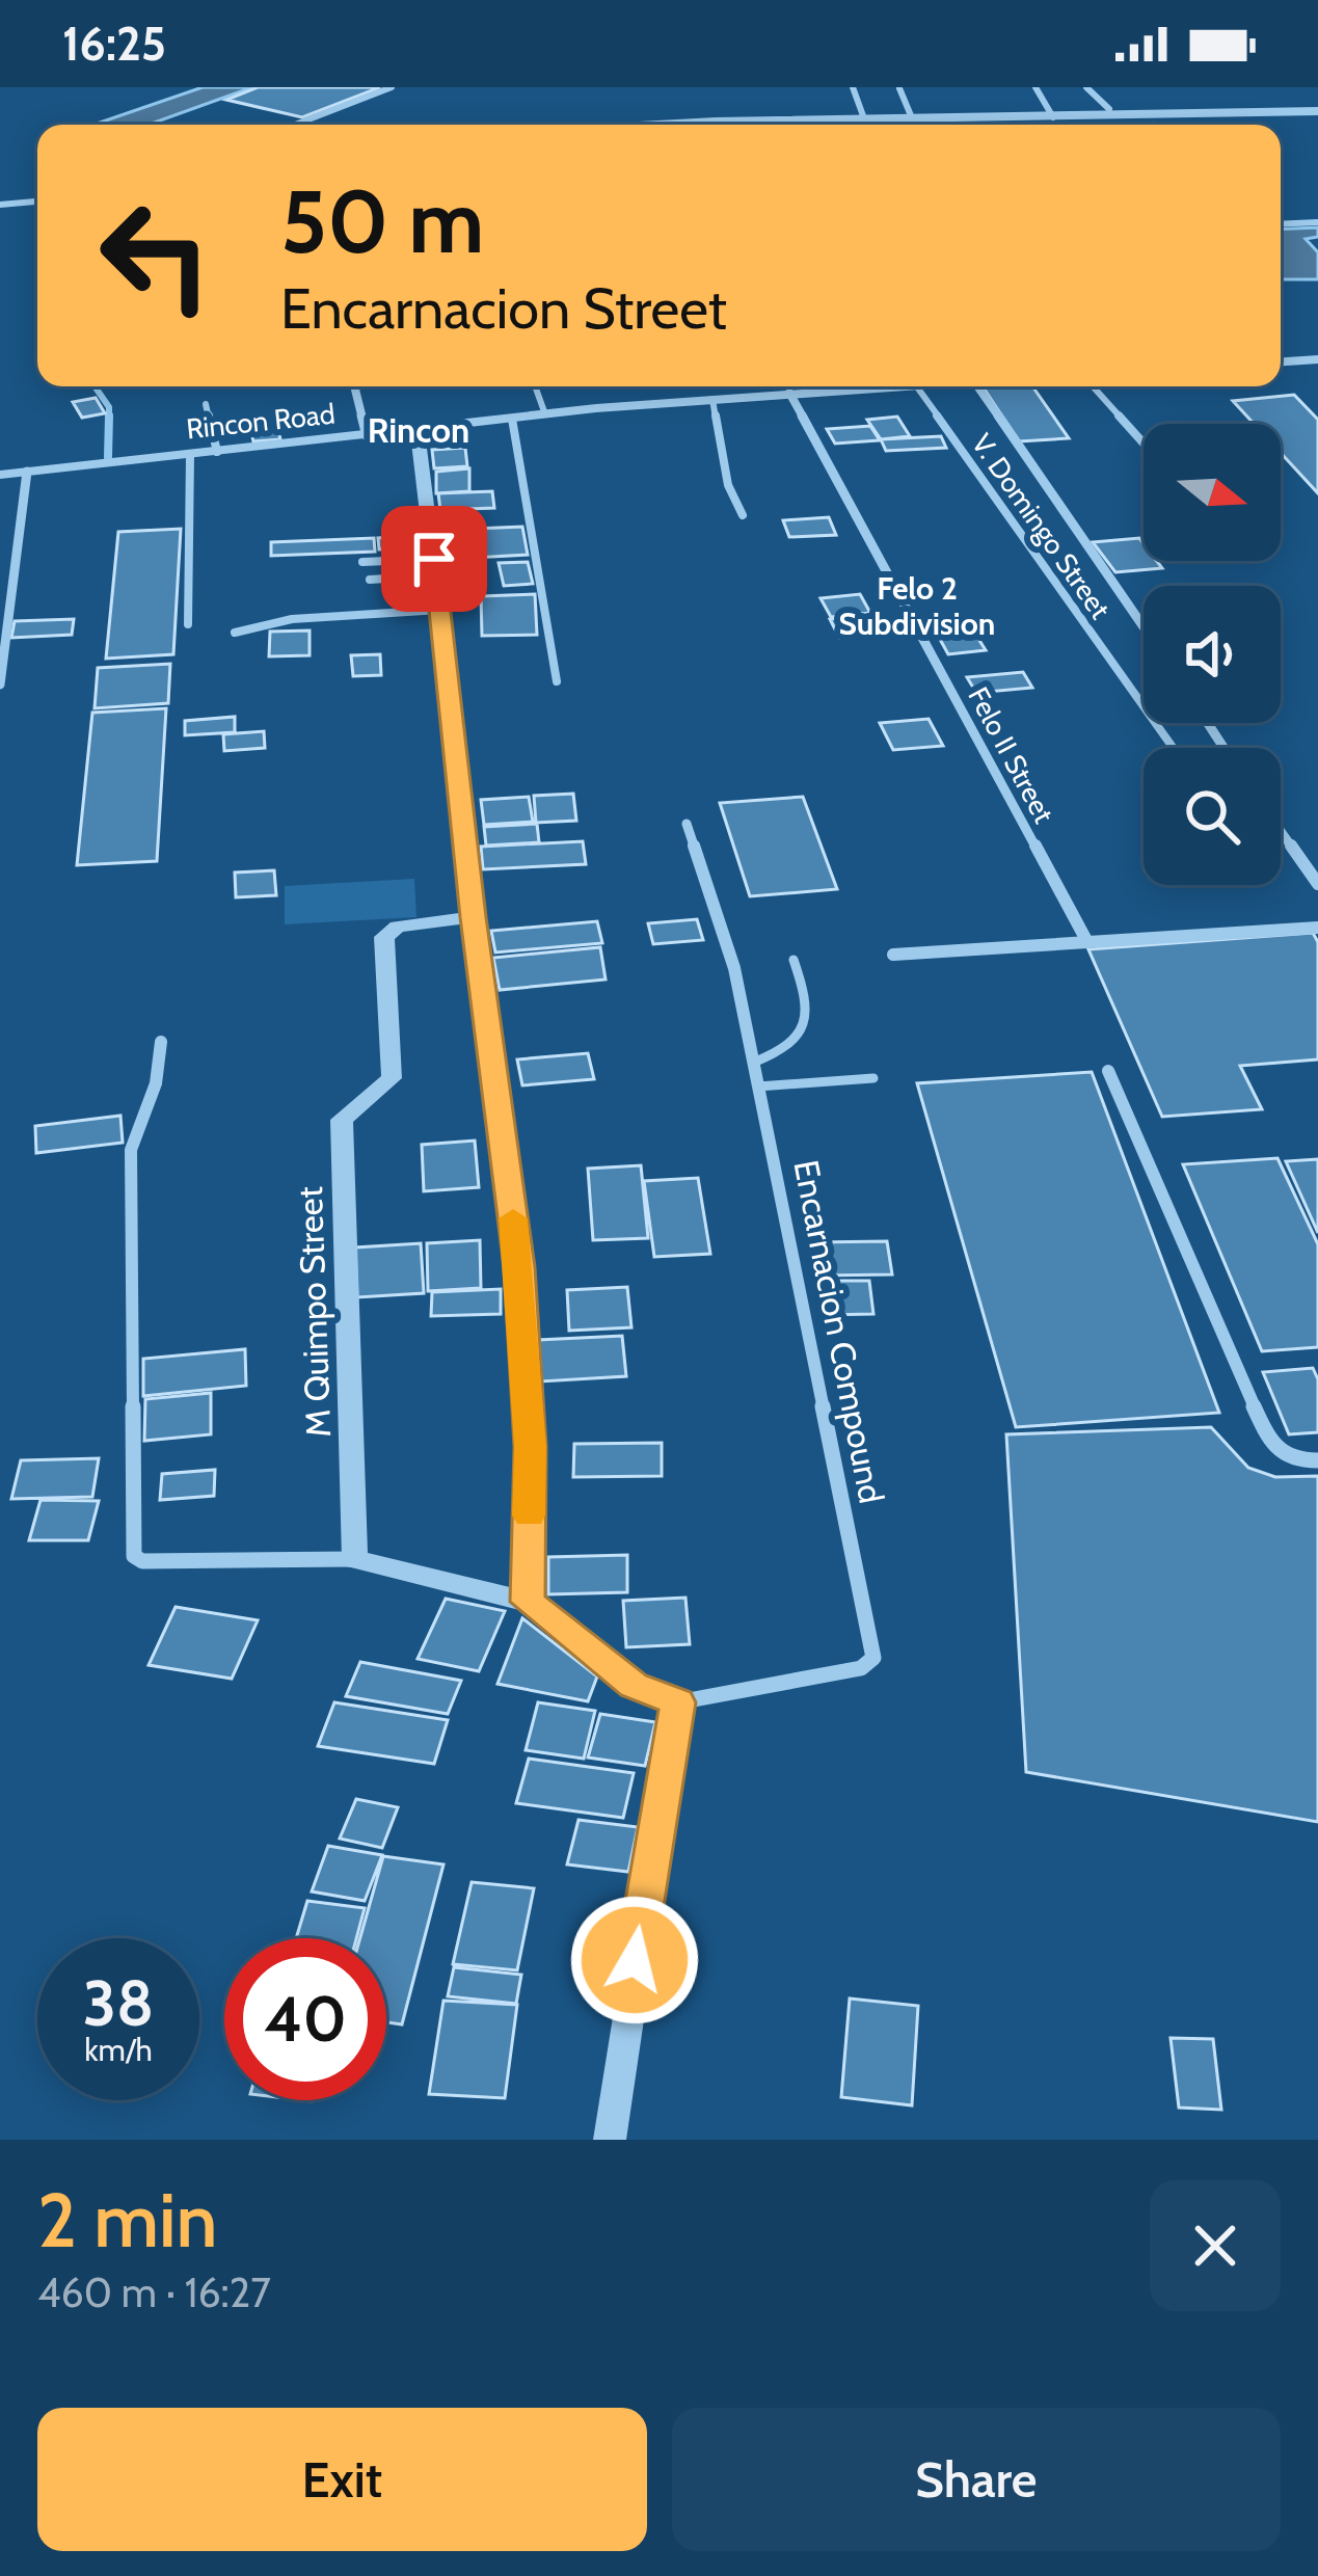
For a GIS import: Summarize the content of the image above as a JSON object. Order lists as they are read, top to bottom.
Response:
{
  "streets": {
    "street": [
      "Rincon Road",
      "Felo II Street",
      "M Quimpo Street",
      "Encarnacion Compound"
    ],
    "lane": ["V. Domingo Street"]
  },
  "crossings": [
    ["Rincon Road", "Felo II Street"]
  ],
  "districts": ["Rincon", "Felo 2 Subdivision"],
  "north": "right",
  "page": {
    "status": "16:25",
    "turn": ["50 m", "Encarnacion Street"],
    "speed": "38 km/h",
    "limit": "40",
    "heading": ["2 min", "460 m · 16:27"],
    "buttons": ["Exit", "Share"]
  }
}
